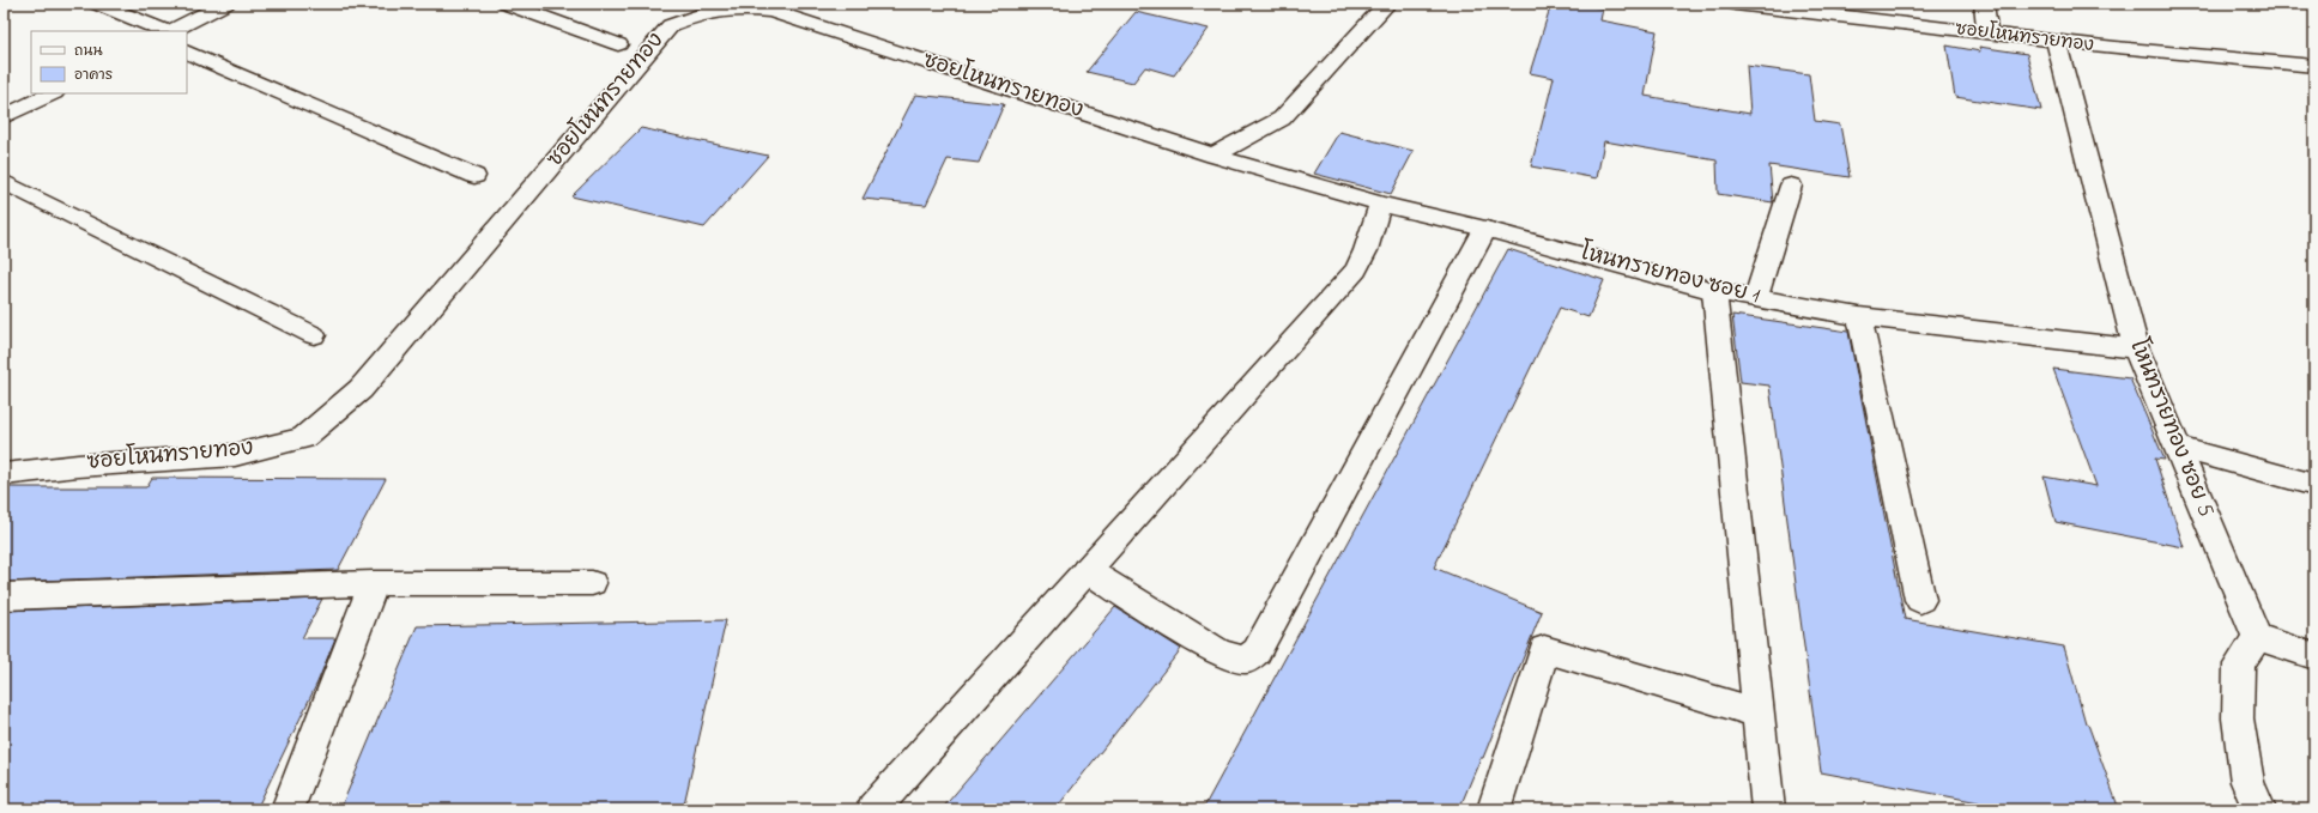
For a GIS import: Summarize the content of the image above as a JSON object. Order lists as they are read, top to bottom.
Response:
{
  "streets": {
    "street": ["ซอยโหนทรายทอง", "โหนทรายทอง ซอย 1", "โหนทรายทอง ซอย 5"]
  },
  "crossings": [
    ["ซอยโหนทรายทอง", "โหนทรายทอง ซอย 1"],
    ["ซอยโหนทรายทอง", "โหนทรายทอง ซอย 5"],
    ["โหนทรายทอง ซอย 1", "โหนทรายทอง ซอย 5"]
  ],
  "legend": ["ถนน", "อาคาร"]
}
